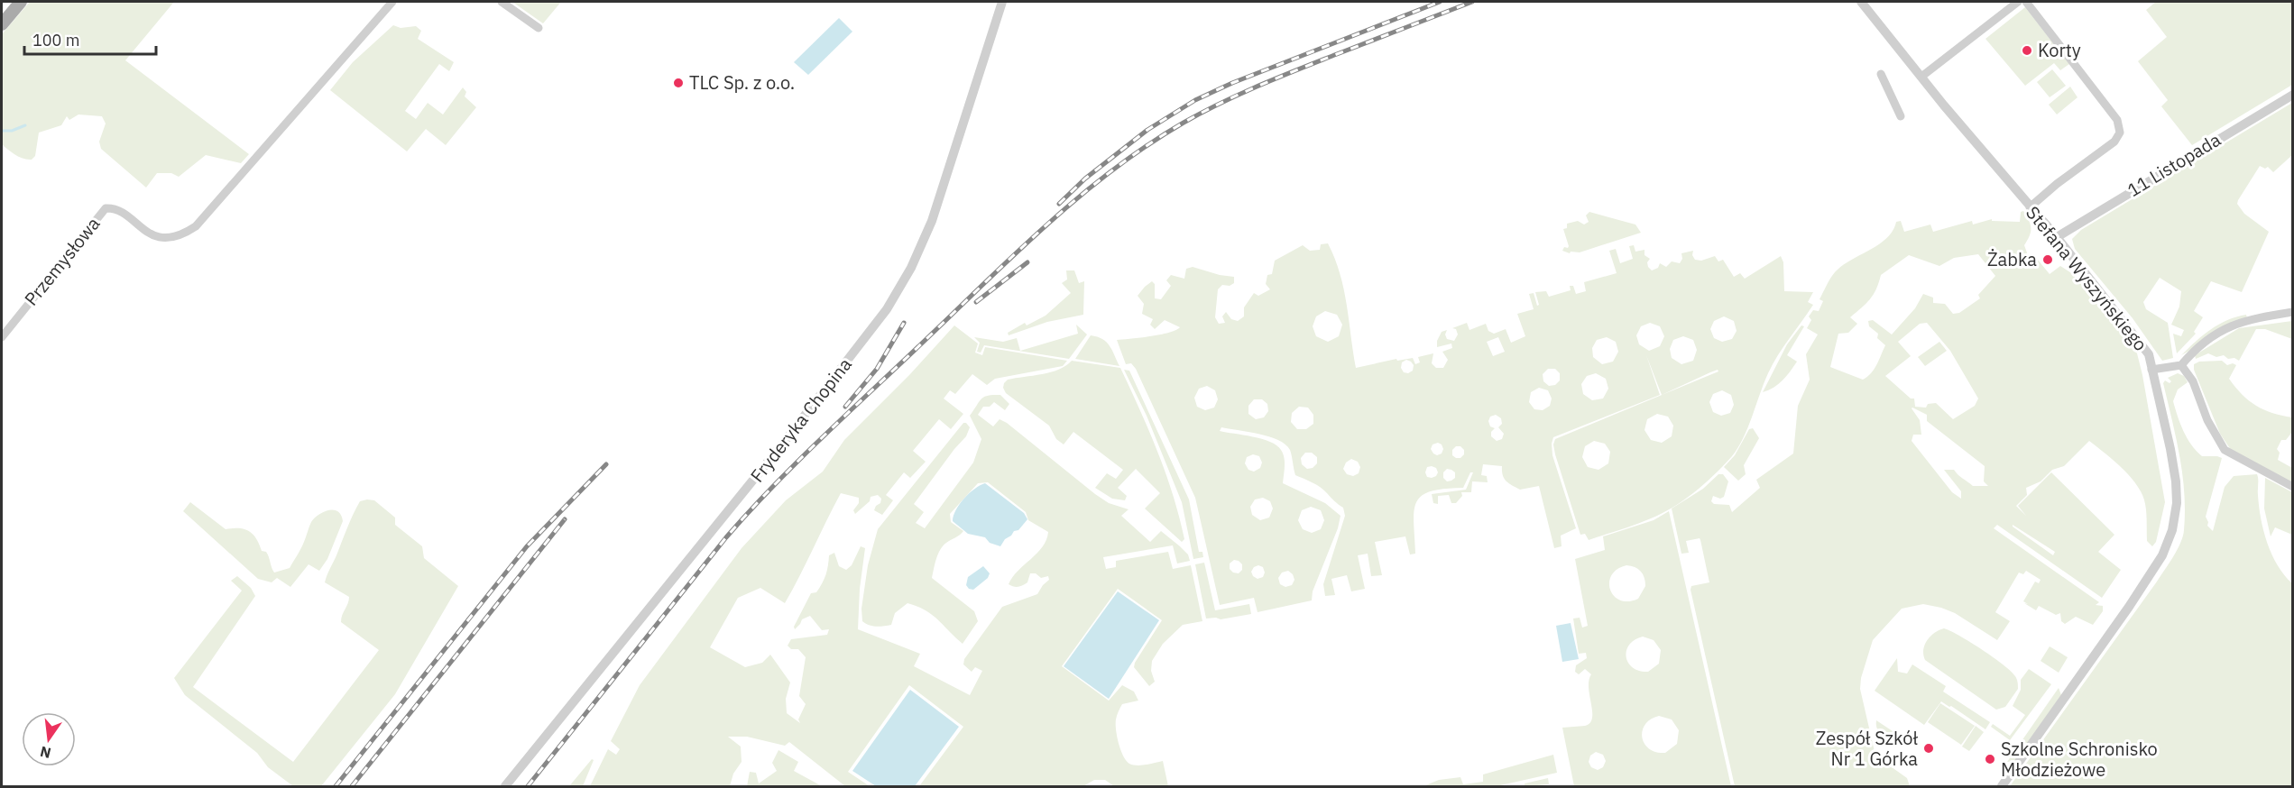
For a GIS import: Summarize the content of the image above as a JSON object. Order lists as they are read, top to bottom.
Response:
{
  "streets": {
    "street": [
      "11 Listopada",
      "Przemysłowa",
      "Stefana Wyszyńskiego",
      "Fryderyka Chopina"
    ]
  },
  "crossings": [
    ["11 Listopada", "Stefana Wyszyńskiego"]
  ],
  "places": [
    "Korty",
    "TLC Sp. z o.o.",
    "Żabka",
    "Zespół Szkół Nr 1 Górka",
    "Szkolne Schronisko Młodzieżowe"
  ],
  "scale_bar": "100 m",
  "north": "bottom"
}
